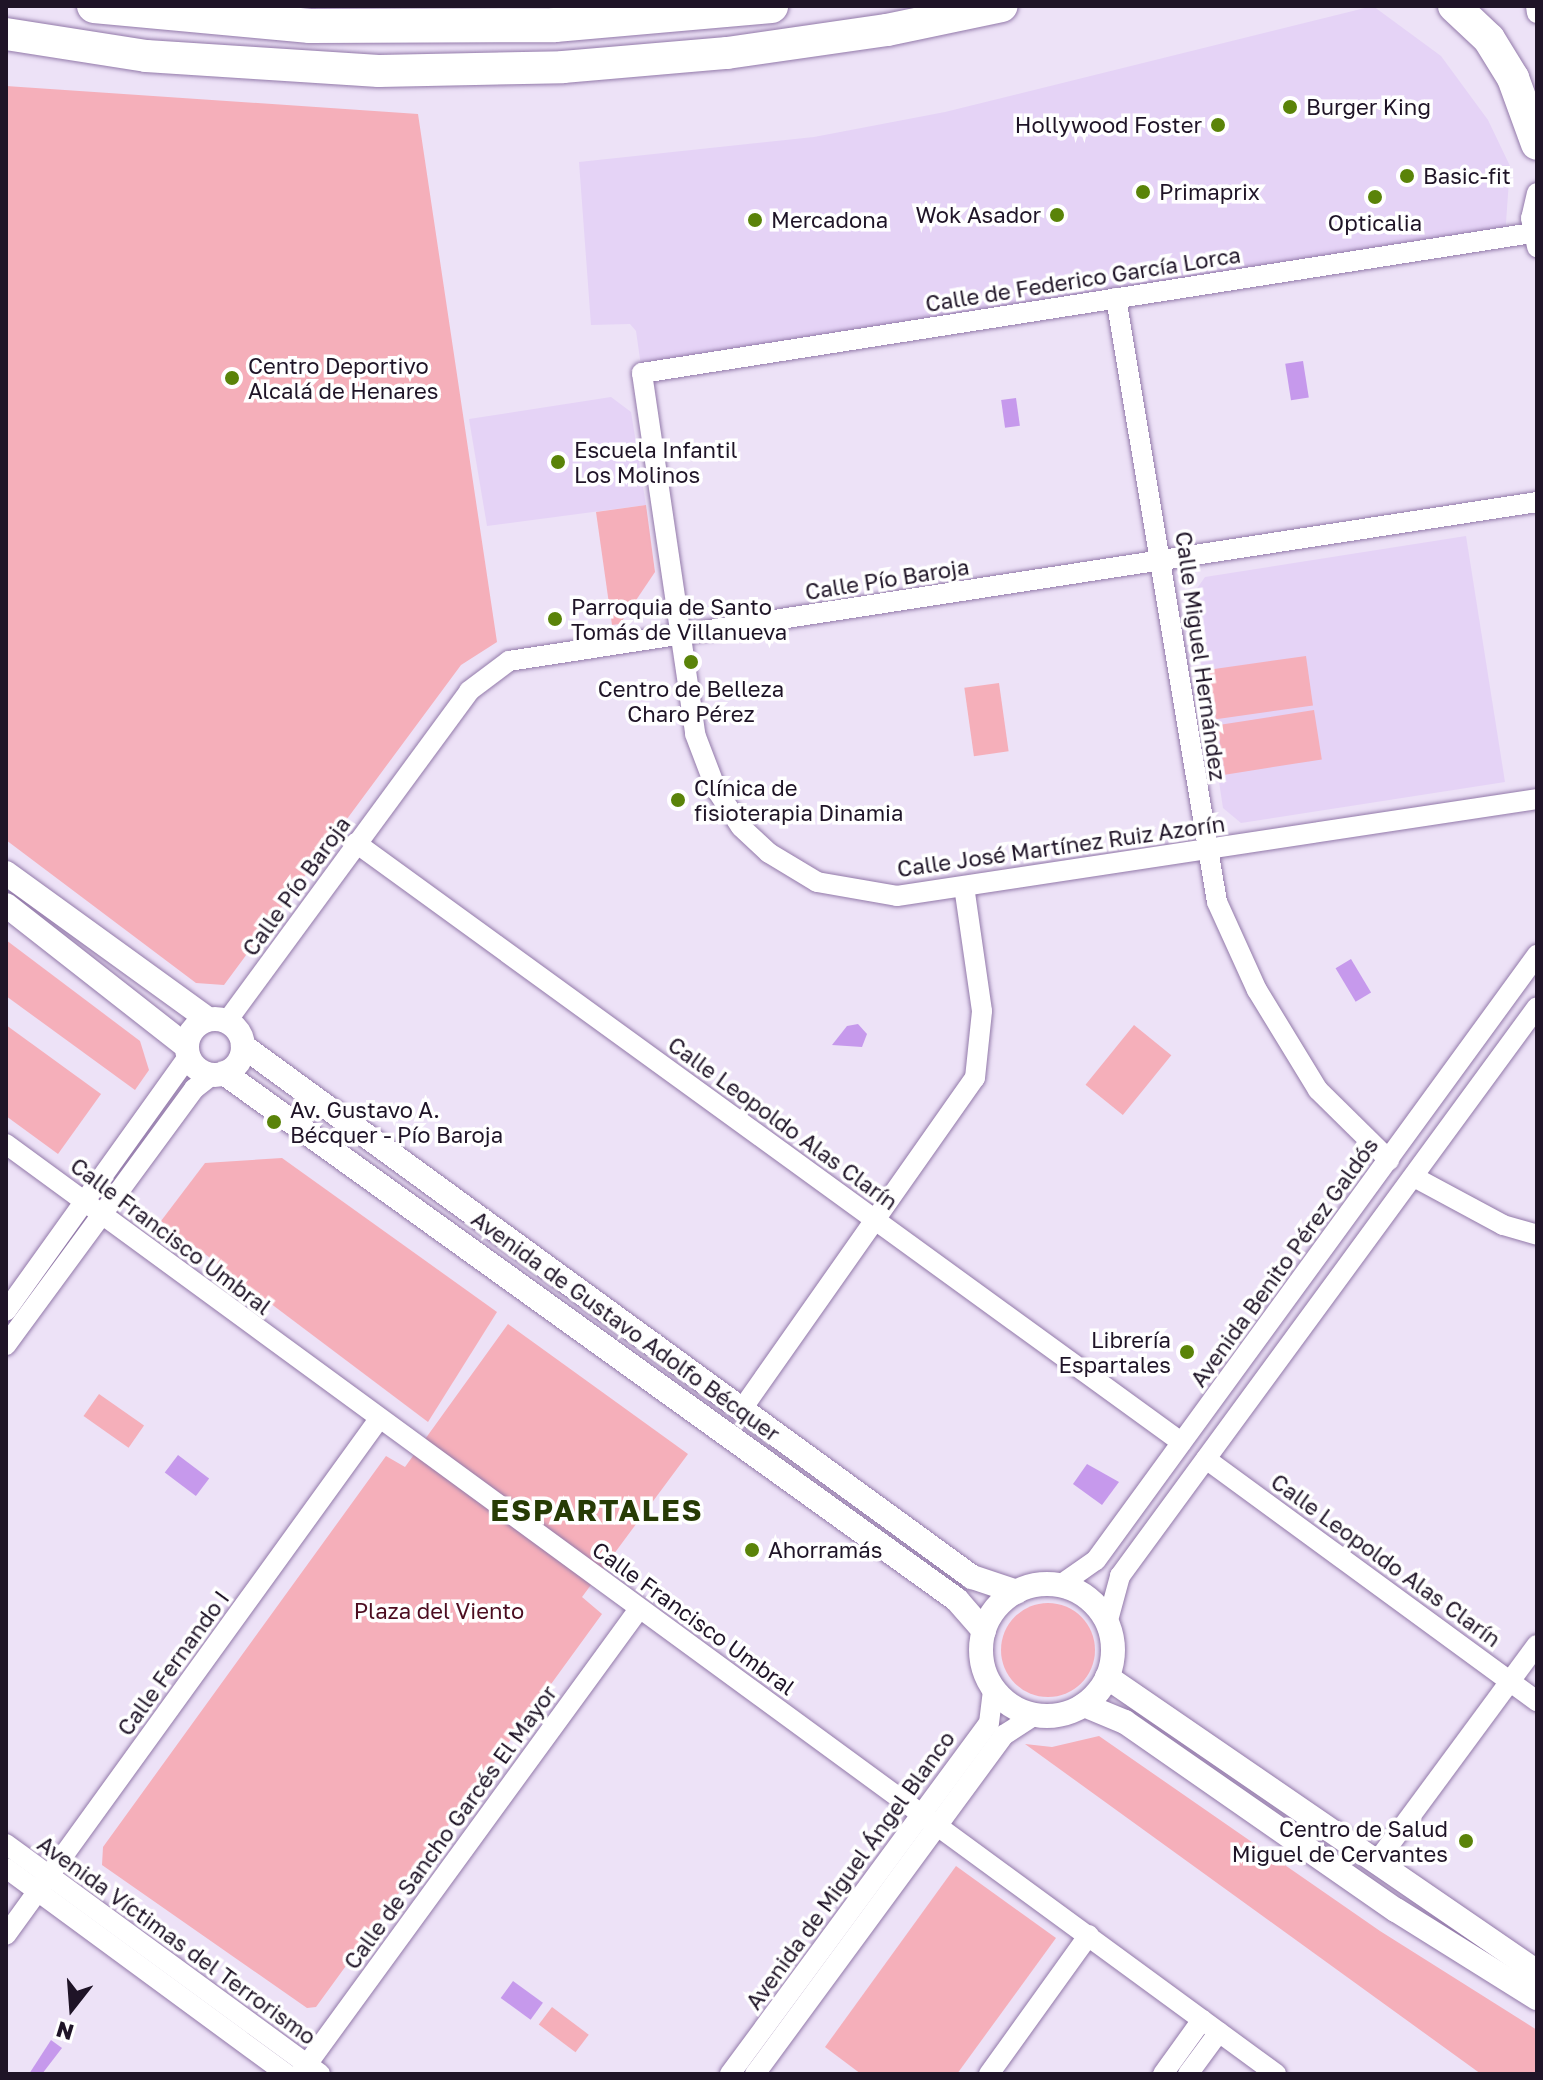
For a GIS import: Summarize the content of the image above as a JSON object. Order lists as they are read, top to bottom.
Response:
{
  "streets": {
    "street": [
      "Calle de Federico García Lorca",
      "Calle Pío Baroja",
      "Calle Miguel Hernández",
      "Calle José Martínez Ruiz Azorín",
      "Calle Leopoldo Alas Clarín",
      "Calle Francisco Umbral",
      "Avenida Benito Pérez Galdós",
      "Avenida de Gustavo Adolfo Bécquer",
      "Calle Fernando I",
      "Calle de Sancho Garcés El Mayor",
      "Avenida de Miguel Ángel Blanco",
      "Avenida Víctimas del Terrorismo"
    ]
  },
  "crossings": [
    ["Calle de Federico García Lorca", "Calle Miguel Hernández"],
    ["Calle de Federico García Lorca", "Calle José Martínez Ruiz Azorín"],
    ["Calle Pío Baroja", "Calle Miguel Hernández"],
    ["Calle Pío Baroja", "Calle José Martínez Ruiz Azorín"],
    ["Calle Pío Baroja", "Calle Leopoldo Alas Clarín"],
    ["Calle Pío Baroja", "Avenida de Gustavo Adolfo Bécquer"],
    ["Calle Miguel Hernández", "Calle José Martínez Ruiz Azorín"],
    ["Calle Miguel Hernández", "Avenida Benito Pérez Galdós"],
    ["Calle Leopoldo Alas Clarín", "Avenida Benito Pérez Galdós"],
    ["Calle Francisco Umbral", "Calle Fernando I"],
    ["Calle Francisco Umbral", "Calle de Sancho Garcés El Mayor"],
    ["Calle Francisco Umbral", "Avenida de Miguel Ángel Blanco"],
    ["Avenida Benito Pérez Galdós", "Avenida de Gustavo Adolfo Bécquer"],
    ["Avenida Benito Pérez Galdós", "Avenida de Miguel Ángel Blanco"],
    ["Avenida de Gustavo Adolfo Bécquer", "Avenida de Miguel Ángel Blanco"],
    ["Calle Fernando I", "Avenida Víctimas del Terrorismo"],
    ["Calle de Sancho Garcés El Mayor", "Avenida Víctimas del Terrorismo"]
  ],
  "districts": ["ESPARTALES"],
  "parks": ["Plaza del Viento"],
  "places": [
    "Burger King",
    "Hollywood Foster",
    "Basic-fit",
    "Primaprix",
    "Opticalia",
    "Wok Asador",
    "Mercadona",
    "Centro Deportivo Alcalá de Henares",
    "Escuela Infantil Los Molinos",
    "Parroquia de Santo Tomás de Villanueva",
    "Centro de Belleza Charo Pérez",
    "Clínica de fisioterapia Dinamia",
    "Av. Gustavo A. Bécquer - Pío Baroja",
    "Librería Espartales",
    "Ahorramás",
    "Centro de Salud Miguel de Cervantes"
  ],
  "north": "bottom"
}
